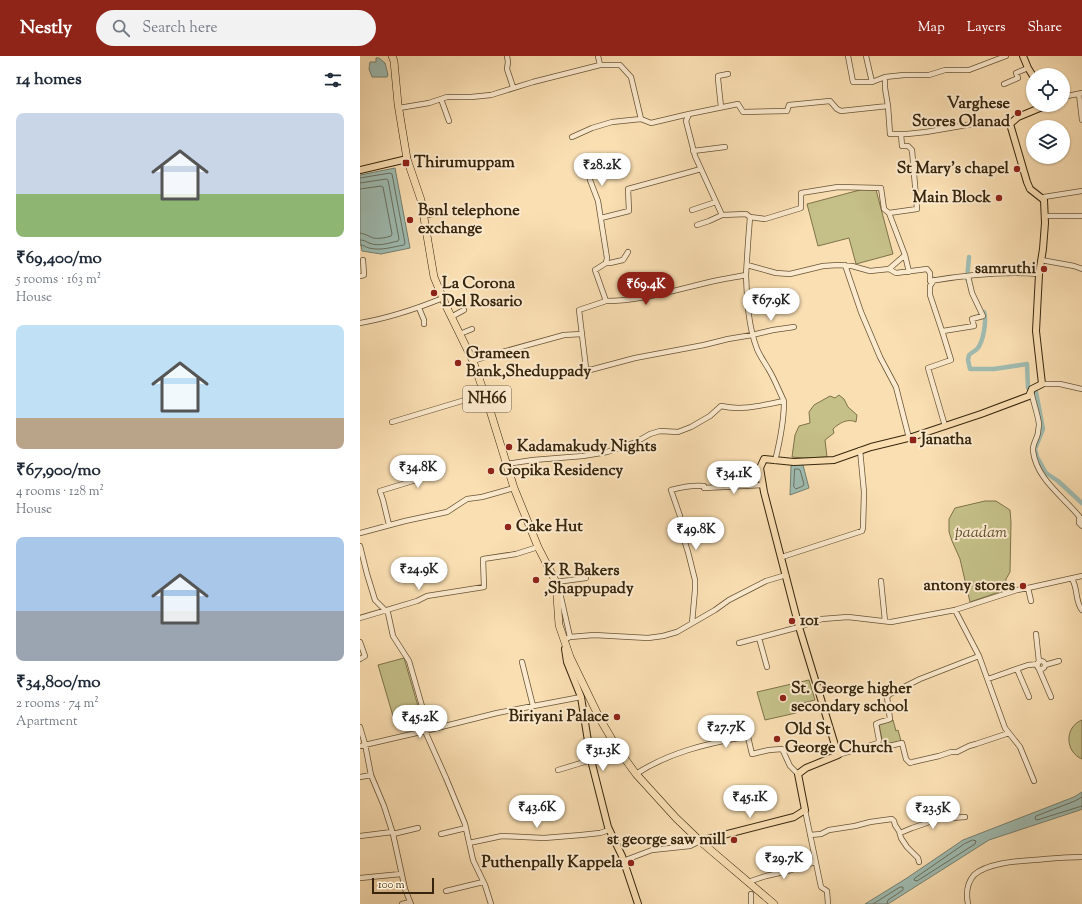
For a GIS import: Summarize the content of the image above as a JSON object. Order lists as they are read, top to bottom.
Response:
{
  "streets": {
    "highway": ["NH66"]
  },
  "parks": ["paadam"],
  "places": {
    "other": [
      "Varghese Stores Olanad",
      "St Mary's chapel",
      "Main Block",
      "Bsnl telephone exchange",
      "samruthi",
      "La Corona Del Rosario",
      "Grameen Bank,Sheduppady",
      "Kadamakudy Nights",
      "Gopika Residency",
      "Cake Hut",
      "K R Bakers ,Shappupady",
      "antony stores",
      "101",
      "St. George higher secondary school",
      "Biriyani Palace",
      "Old St George Church",
      "st george saw mill",
      "Puthenpally Kappela"
    ],
    "transit": ["Thirumuppam", "Janatha"]
  },
  "scale_bar": "100 m",
  "page": {
    "header": "Nestly",
    "search": "Search here",
    "nav": ["Map", "Layers", "Share"],
    "heading": "14 homes",
    "list": [
      {
        "name": "₹69,400/mo",
        "note": "5 rooms · 163 m² · House"
      },
      {
        "name": "₹67,900/mo",
        "note": "4 rooms · 128 m² · House"
      },
      {
        "name": "₹34,800/mo",
        "note": "2 rooms · 74 m² · Apartment"
      }
    ],
    "price": [
      "₹28.2K",
      "₹69.4K",
      "₹67.9K",
      "₹34.8K",
      "₹34.1K",
      "₹49.8K",
      "₹24.9K",
      "₹45.2K",
      "₹27.7K",
      "₹31.3K",
      "₹45.1K",
      "₹43.6K",
      "₹23.5K",
      "₹29.7K"
    ],
    "scale": "100 m"
  }
}
